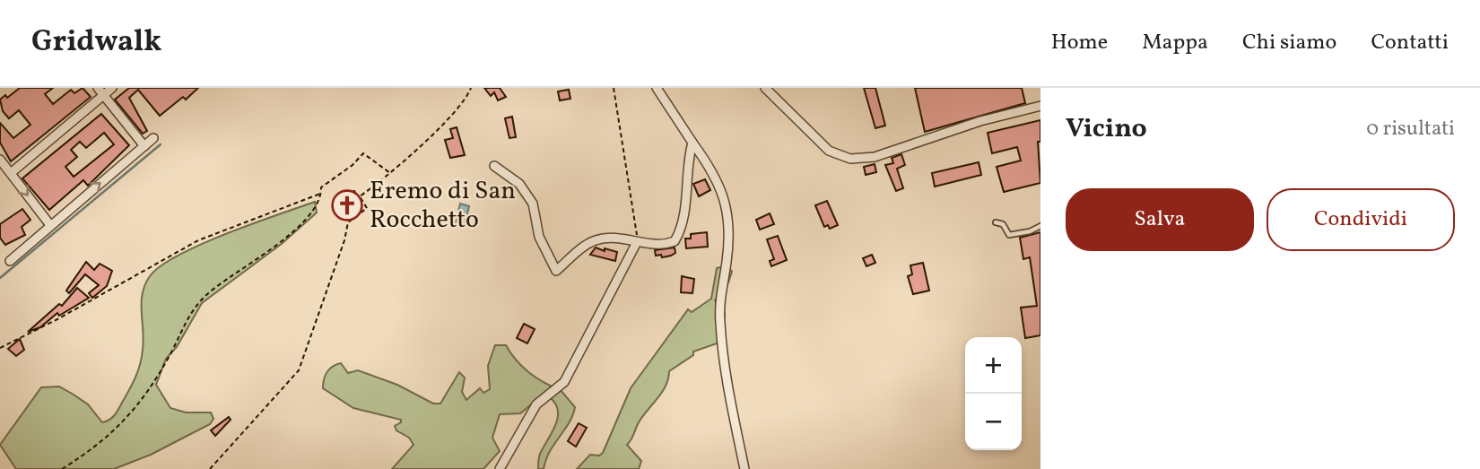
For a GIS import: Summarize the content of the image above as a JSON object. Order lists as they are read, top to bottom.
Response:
{
  "places": {
    "church": ["Eremo di San Rocchetto"]
  },
  "page": {
    "header": "Gridwalk",
    "nav": [
      "Home",
      "Mappa",
      "Chi siamo",
      "Contatti"
    ],
    "heading": ["Vicino", "0 risultati"],
    "buttons": ["Salva", "Condividi"],
    "map_buttons": ["+", "−"]
  }
}
